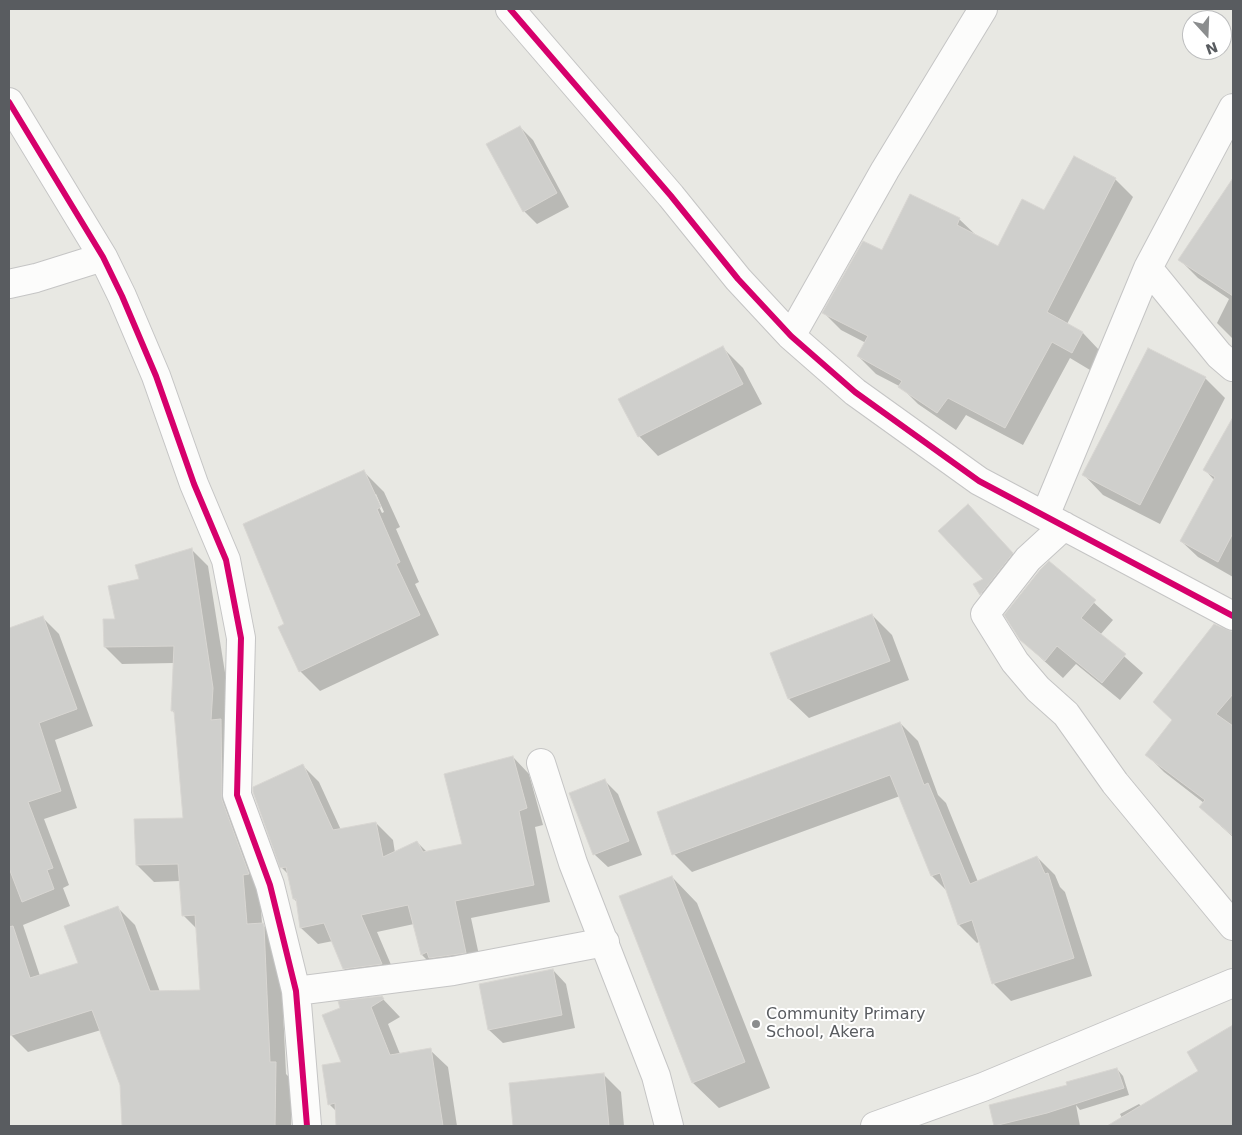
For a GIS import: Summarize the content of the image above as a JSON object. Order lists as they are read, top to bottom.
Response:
{
  "places": ["Community Primary School, Akera"],
  "north": "bottom"
}
